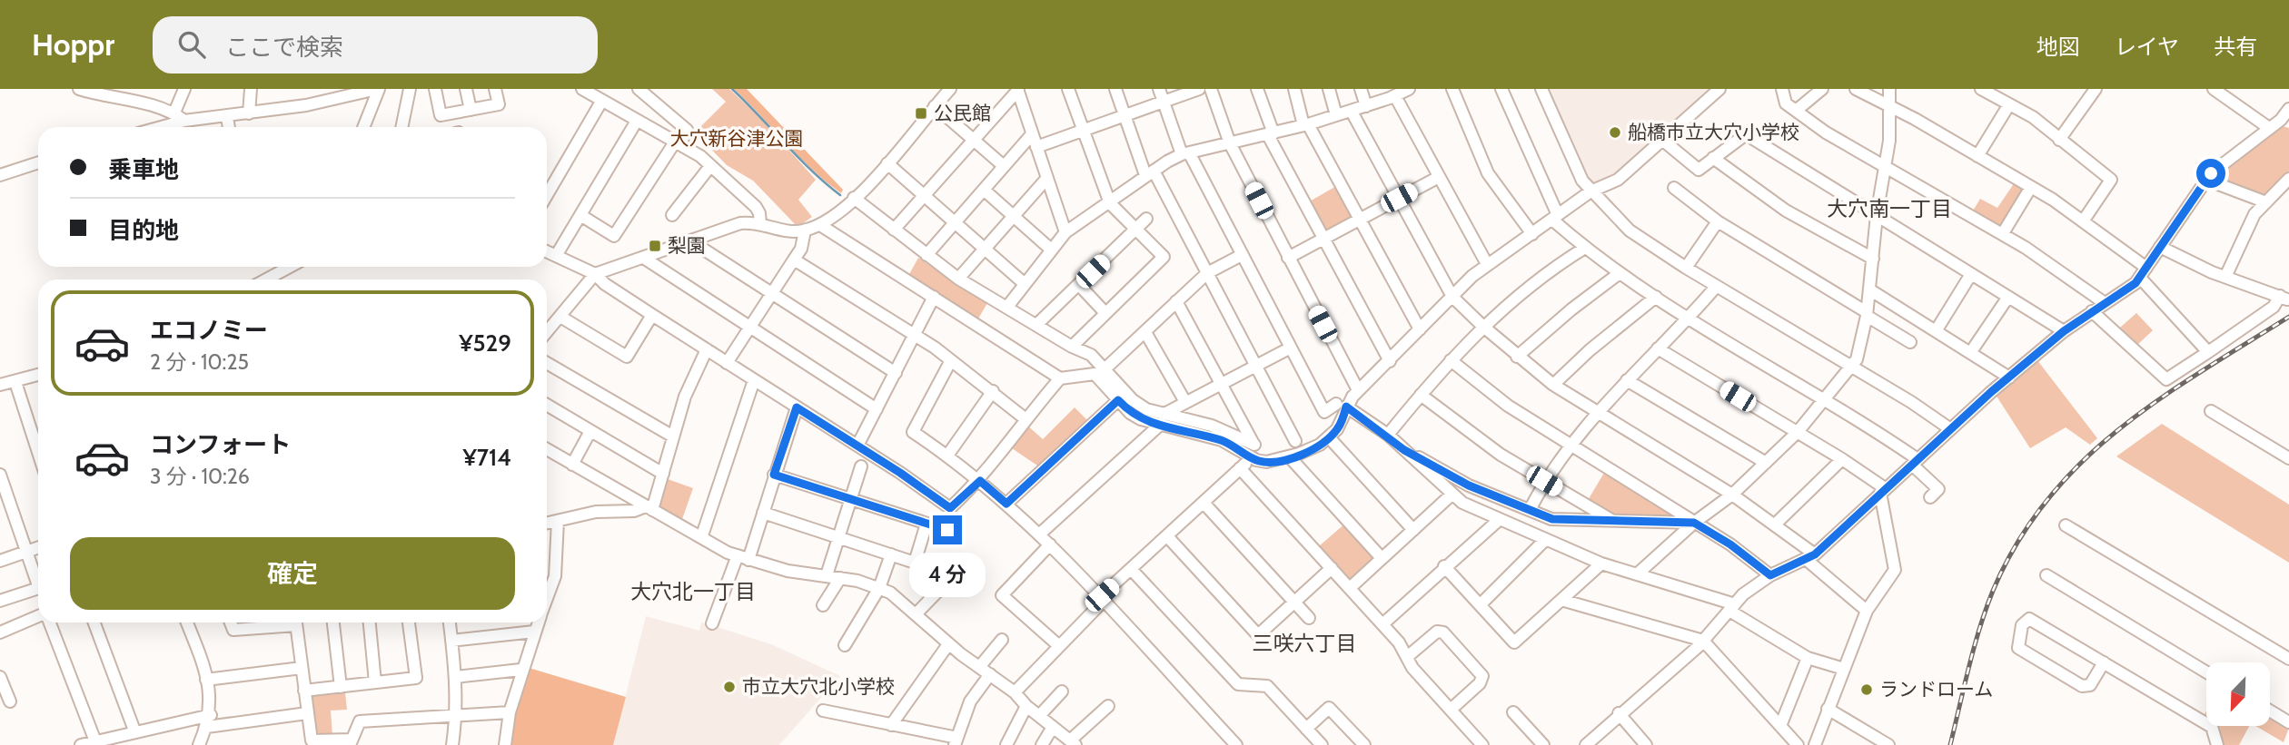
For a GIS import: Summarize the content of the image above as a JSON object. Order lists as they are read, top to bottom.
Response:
{
  "districts": ["大穴南一丁目", "大穴北一丁目", "三咲六丁目"],
  "parks": ["大穴新谷津公園"],
  "places": {
    "transit": ["公民館", "梨園"],
    "other": ["船橋市立大穴小学校", "市立大穴北小学校", "ランドローム"]
  },
  "north": "bottom left",
  "page": {
    "header": "Hoppr",
    "search": "ここで検索",
    "nav": ["地図", "レイヤ", "共有"],
    "banner": ["乗車地", "目的地"],
    "list": [
      {
        "name": "エコノミー",
        "note": "2 分 · 10:25",
        "value": "¥529"
      },
      {
        "name": "コンフォート",
        "note": "3 分 · 10:26",
        "value": "¥714"
      }
    ],
    "buttons": "確定",
    "bubble": "4 分"
  }
}
